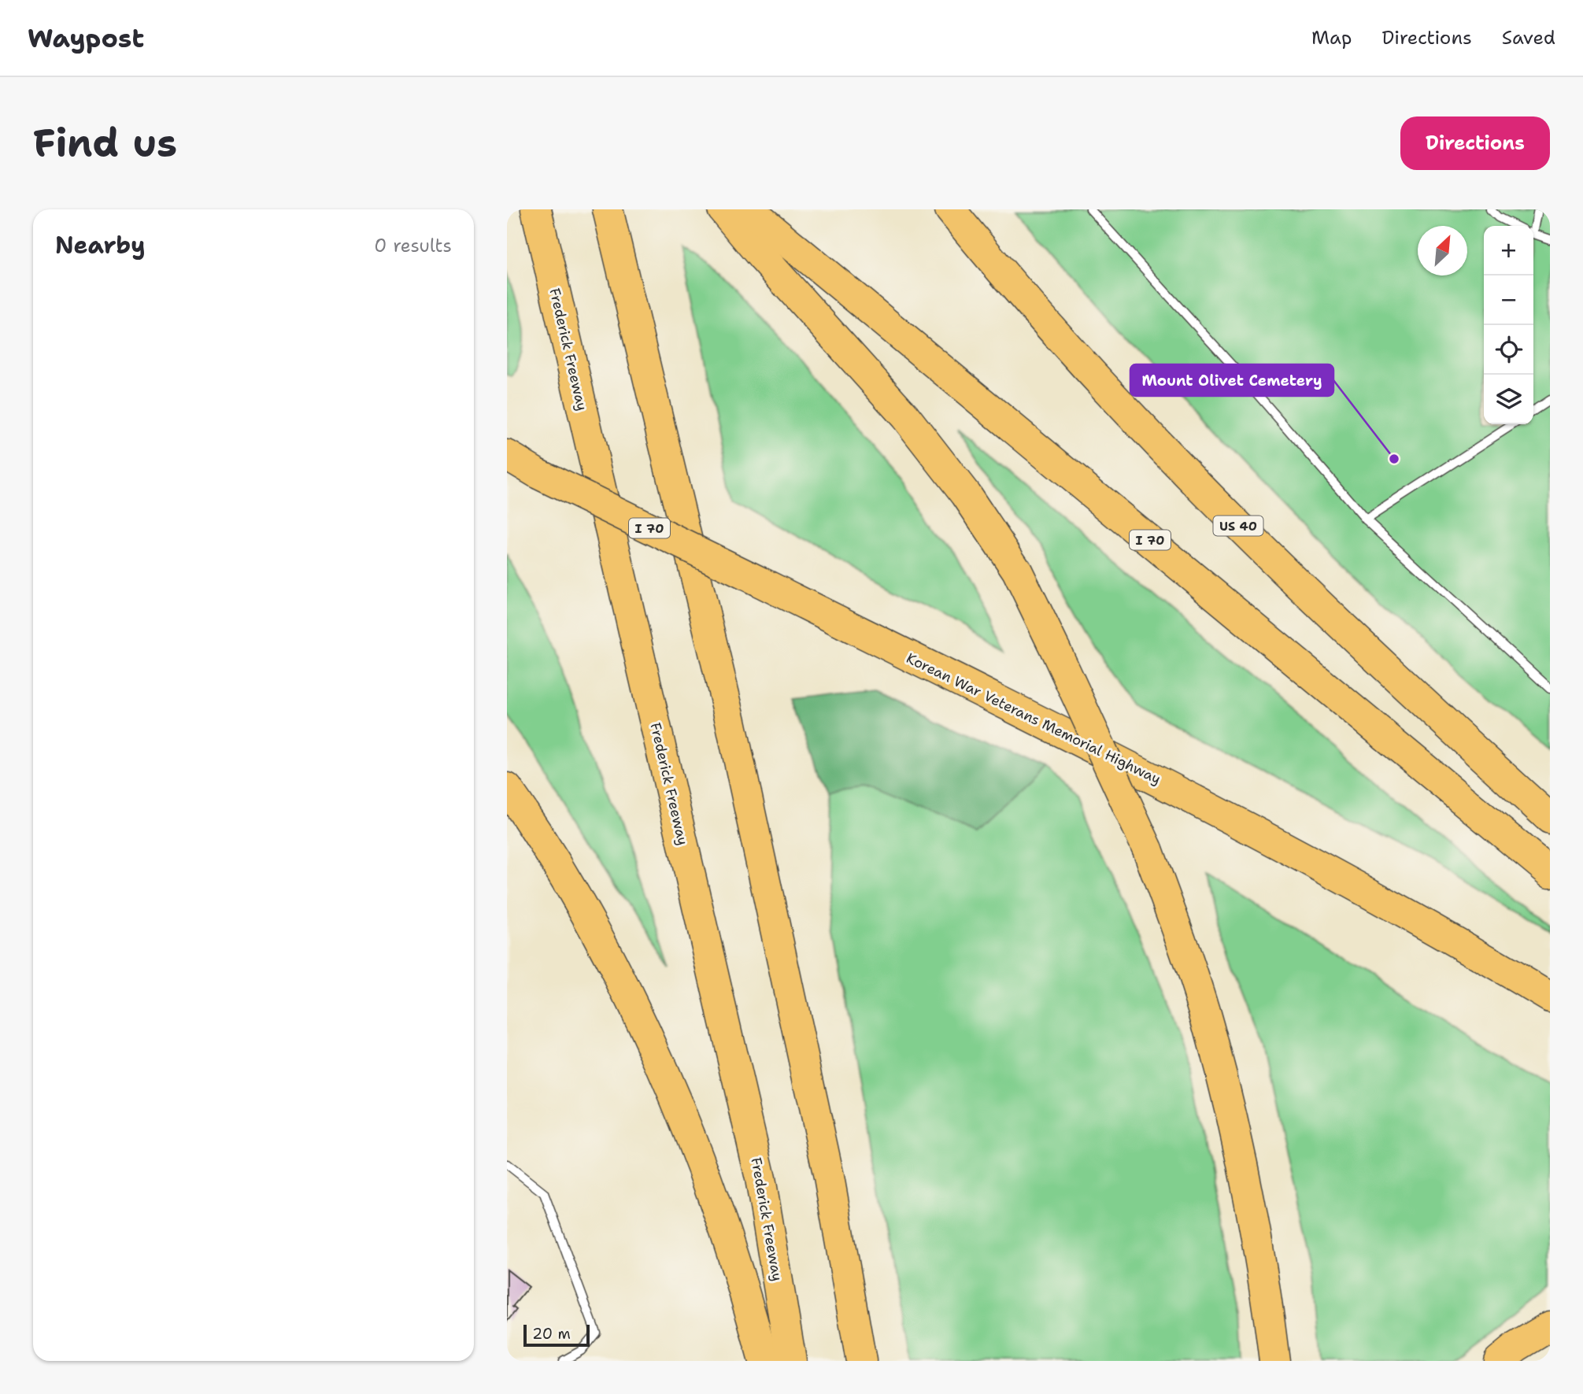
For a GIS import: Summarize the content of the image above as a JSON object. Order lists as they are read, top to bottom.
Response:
{
  "streets": {
    "highway": [
      "Frederick Freeway",
      "US 40",
      "I 70",
      "Korean War Veterans Memorial Highway"
    ]
  },
  "places": ["Mount Olivet Cemetery"],
  "scale_bar": "20 m",
  "north": "top right",
  "page": {
    "header": "Waypost",
    "nav": ["Map", "Directions", "Saved"],
    "buttons": "Directions",
    "title": "Find us",
    "heading": ["Nearby", "0 results"],
    "map_buttons": ["+", "−"],
    "scale": "20 m"
  }
}
